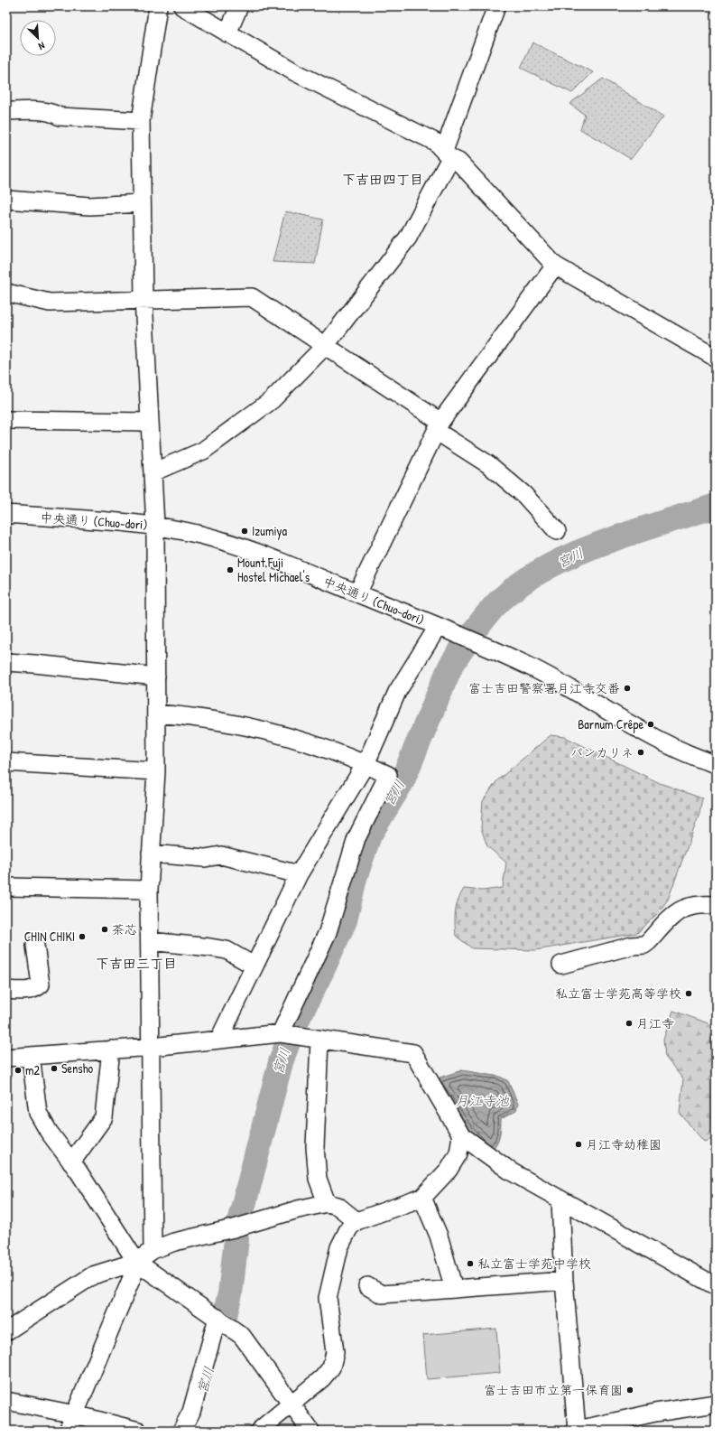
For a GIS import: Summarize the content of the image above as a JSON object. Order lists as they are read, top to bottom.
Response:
{
  "streets": {
    "street": ["中央通り (Chuo-dori)"]
  },
  "districts": ["下吉田四丁目", "下吉田三丁目"],
  "water": ["宮川", "月江寺池"],
  "places": [
    "Izumiya",
    "Mount Fuji Hostel Michael's",
    "富士吉田警察署月江寺交番",
    "Barnum Crêpe",
    "パンカリネ",
    "茶芯",
    "CHIN CHIKI",
    "私立富士学苑高等学校",
    "月江寺",
    "Sensho",
    "m2",
    "月江寺幼稚園",
    "私立富士学苑中学校",
    "富士吉田市立第一保育園"
  ],
  "north": "bottom right"
}
